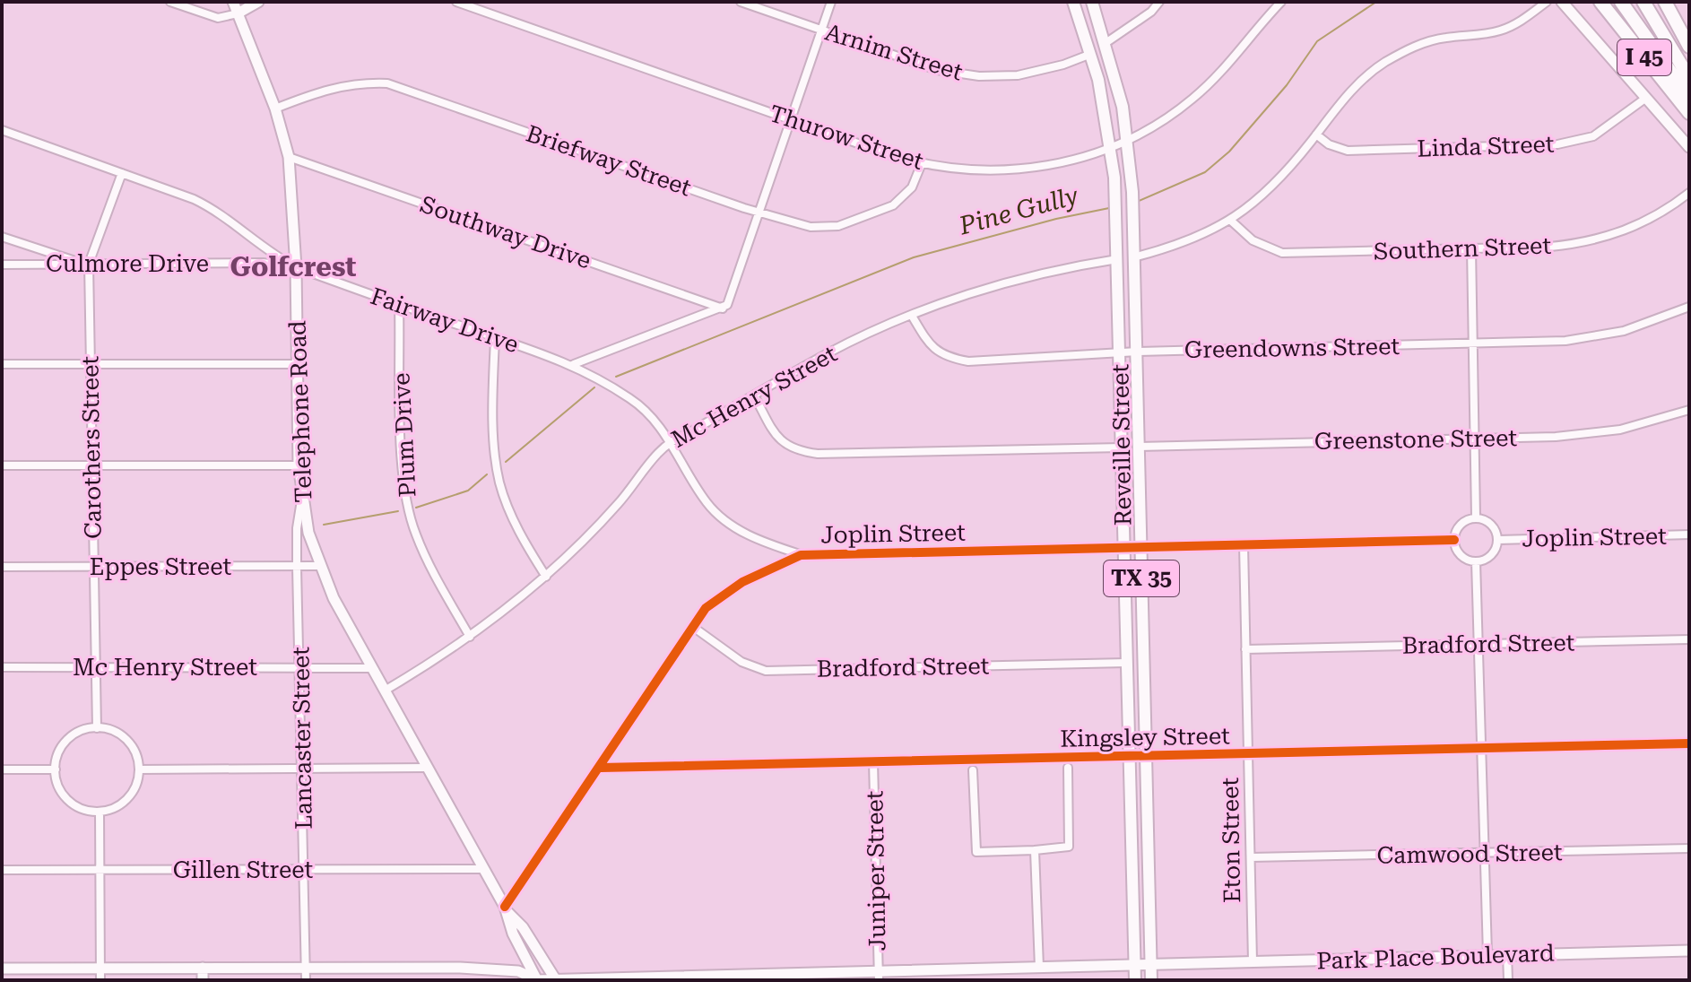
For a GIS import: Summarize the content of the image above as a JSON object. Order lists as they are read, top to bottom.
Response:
{
  "streets": {
    "highway": ["I 45"],
    "main road": [
      "Telephone Road",
      "Reveille Street",
      "TX 35",
      "Park Place Boulevard"
    ],
    "street": [
      "Arnim Street",
      "Thurow Street",
      "Linda Street",
      "Briefway Street",
      "Southway Drive",
      "Southern Street",
      "Culmore Drive",
      "Fairway Drive",
      "Greendowns Street",
      "Mc Henry Street",
      "Plum Drive",
      "Greenstone Street",
      "Carothers Street",
      "Joplin Street",
      "Eppes Street",
      "Bradford Street",
      "Kingsley Street",
      "Lancaster Street",
      "Eton Street",
      "Camwood Street",
      "Gillen Street",
      "Juniper Street"
    ]
  },
  "crossings": [
    ["Arnim Street", "Reveille Street"],
    ["Thurow Street", "Briefway Street"],
    ["Thurow Street", "Reveille Street"],
    ["Briefway Street", "Telephone Road"],
    ["Southway Drive", "Telephone Road"],
    ["Culmore Drive", "Fairway Drive"],
    ["Culmore Drive", "Telephone Road"],
    ["Culmore Drive", "Carothers Street"],
    ["Fairway Drive", "Mc Henry Street"],
    ["Fairway Drive", "Telephone Road"],
    ["Fairway Drive", "Plum Drive"],
    ["Fairway Drive", "Carothers Street"],
    ["Fairway Drive", "Joplin Street"],
    ["Greendowns Street", "Mc Henry Street"],
    ["Greendowns Street", "Reveille Street"],
    ["Mc Henry Street", "Telephone Road"],
    ["Mc Henry Street", "Plum Drive"],
    ["Mc Henry Street", "Reveille Street"],
    ["Mc Henry Street", "Carothers Street"],
    ["Mc Henry Street", "Lancaster Street"],
    ["Telephone Road", "Joplin Street"],
    ["Telephone Road", "Eppes Street"],
    ["Telephone Road", "Lancaster Street"],
    ["Telephone Road", "Gillen Street"],
    ["Telephone Road", "Park Place Boulevard"],
    ["Greenstone Street", "Reveille Street"],
    ["Reveille Street", "Joplin Street"],
    ["Reveille Street", "Bradford Street"],
    ["Reveille Street", "Kingsley Street"],
    ["Reveille Street", "Park Place Boulevard"],
    ["Carothers Street", "Eppes Street"],
    ["Joplin Street", "Bradford Street"],
    ["Joplin Street", "Kingsley Street"],
    ["Joplin Street", "Eton Street"],
    ["Eppes Street", "Lancaster Street"],
    ["Bradford Street", "Eton Street"],
    ["Kingsley Street", "Eton Street"],
    ["Kingsley Street", "Juniper Street"],
    ["Lancaster Street", "Gillen Street"],
    ["Lancaster Street", "Park Place Boulevard"],
    ["Eton Street", "Camwood Street"],
    ["Eton Street", "Park Place Boulevard"],
    ["Juniper Street", "Park Place Boulevard"]
  ],
  "districts": ["Golfcrest"],
  "water": ["Pine Gully"]
}
